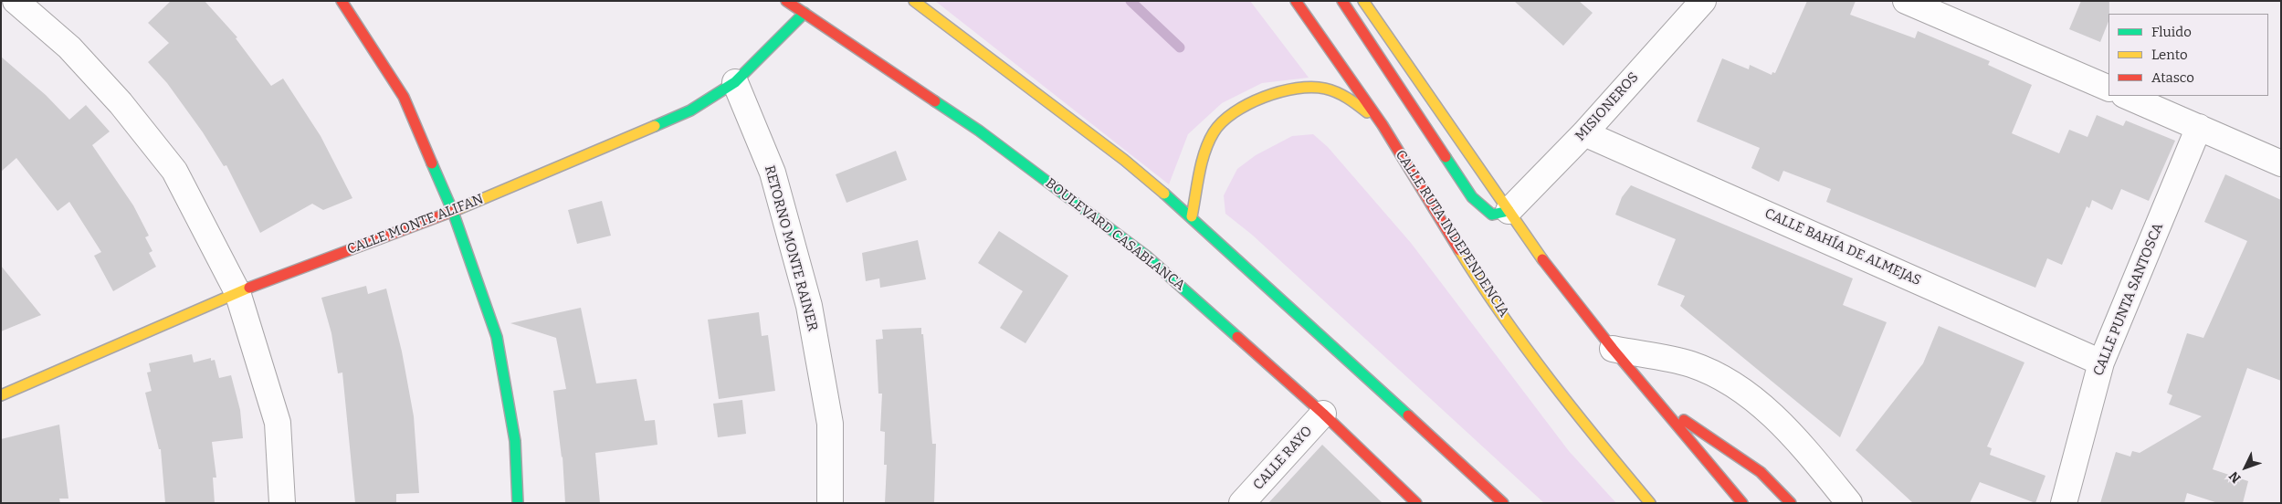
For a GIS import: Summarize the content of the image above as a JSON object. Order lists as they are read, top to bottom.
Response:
{
  "streets": {
    "main road": ["CALLE MONTE ALIFAN", "CALLE RUTA INDEPENDENCIA", "BOULEVARD CASABLANCA"],
    "street": [
      "MISIONEROS",
      "CALLE BAHÍA DE ALMEJAS",
      "RETORNO MONTE RAINER",
      "CALLE PUNTA SANTOSCA",
      "CALLE RAYO"
    ]
  },
  "crossings": [
    ["MISIONEROS", "CALLE BAHÍA DE ALMEJAS"],
    ["CALLE MONTE ALIFAN", "BOULEVARD CASABLANCA"],
    ["CALLE MONTE ALIFAN", "RETORNO MONTE RAINER"],
    ["BOULEVARD CASABLANCA", "CALLE RAYO"],
    ["CALLE BAHÍA DE ALMEJAS", "CALLE PUNTA SANTOSCA"]
  ],
  "legend": ["Fluido", "Lento", "Atasco"],
  "north": "bottom left"
}
